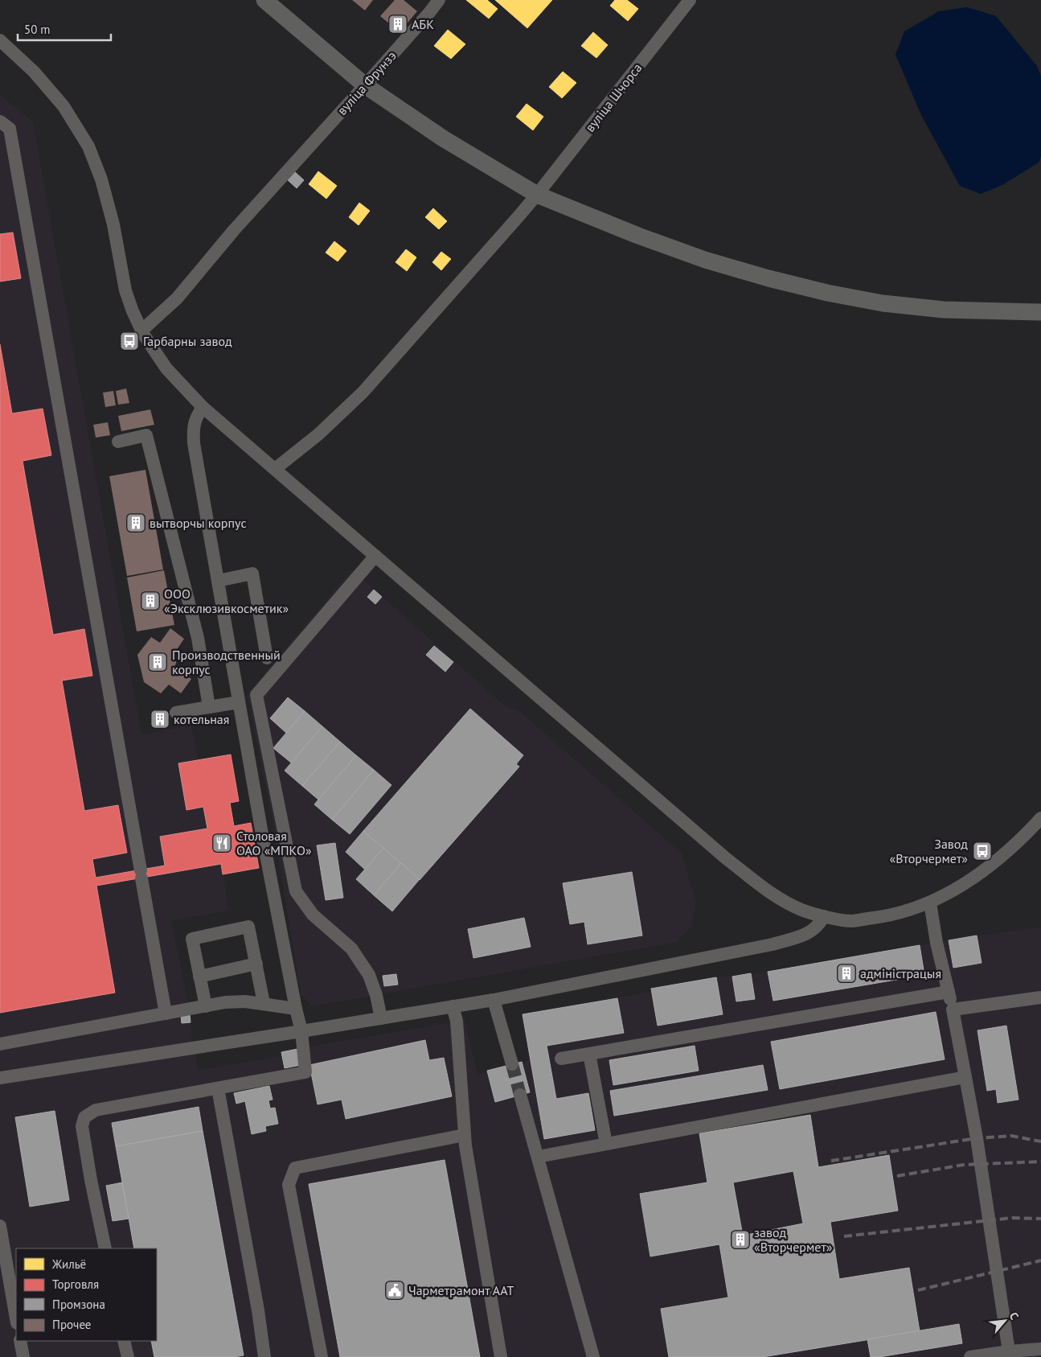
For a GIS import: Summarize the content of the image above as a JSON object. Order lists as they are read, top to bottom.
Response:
{
  "streets": {
    "street": ["вуліца Фрунзэ", "вуліца Шчорса"]
  },
  "places": {
    "building": [
      "АБК",
      "вытворчы корпус",
      "ООО «Эксклюзивкосметик»",
      "Производственный корпус",
      "котельная",
      "адміністрацыя",
      "завод «Вторчермет»"
    ],
    "bus stop": ["Гарбарны завод", "Завод «Вторчермет»"],
    "restaurant": ["Столовая ОАО «МПКО»"],
    "public building": ["Чарметрамонт ААТ"]
  },
  "legend": [
    "Жильё",
    "Торговля",
    "Промзона",
    "Прочее"
  ],
  "scale_bar": "50 m",
  "north": "top right"
}
